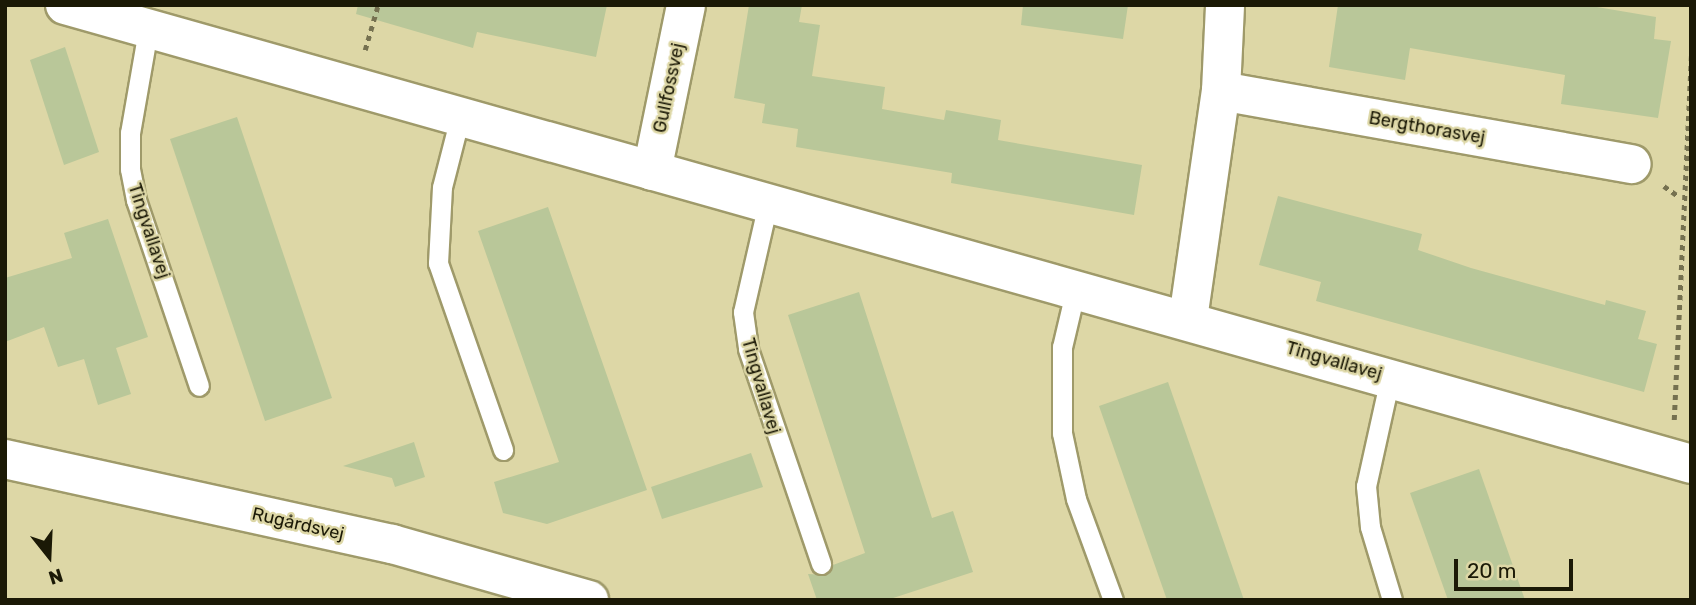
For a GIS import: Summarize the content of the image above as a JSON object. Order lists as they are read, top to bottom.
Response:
{
  "streets": {
    "street": [
      "Gullfossvej",
      "Bergthorasvej",
      "Tingvallavej",
      "Rugårdsvej"
    ]
  },
  "crossings": [
    ["Gullfossvej", "Tingvallavej"]
  ],
  "scale_bar": "20 m",
  "north": "bottom"
}
